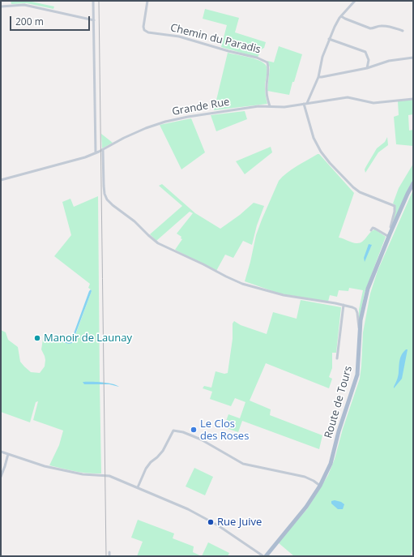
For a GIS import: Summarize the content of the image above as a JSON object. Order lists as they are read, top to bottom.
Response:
{
  "streets": {
    "main road": ["Route de Tours"],
    "street": ["Chemin du Paradis", "Grande Rue"]
  },
  "crossings": [
    ["Chemin du Paradis", "Grande Rue"]
  ],
  "places": ["Manoir de Launay", "Le Clos des Roses", "Rue Juive"],
  "scale_bar": "200 m"
}
